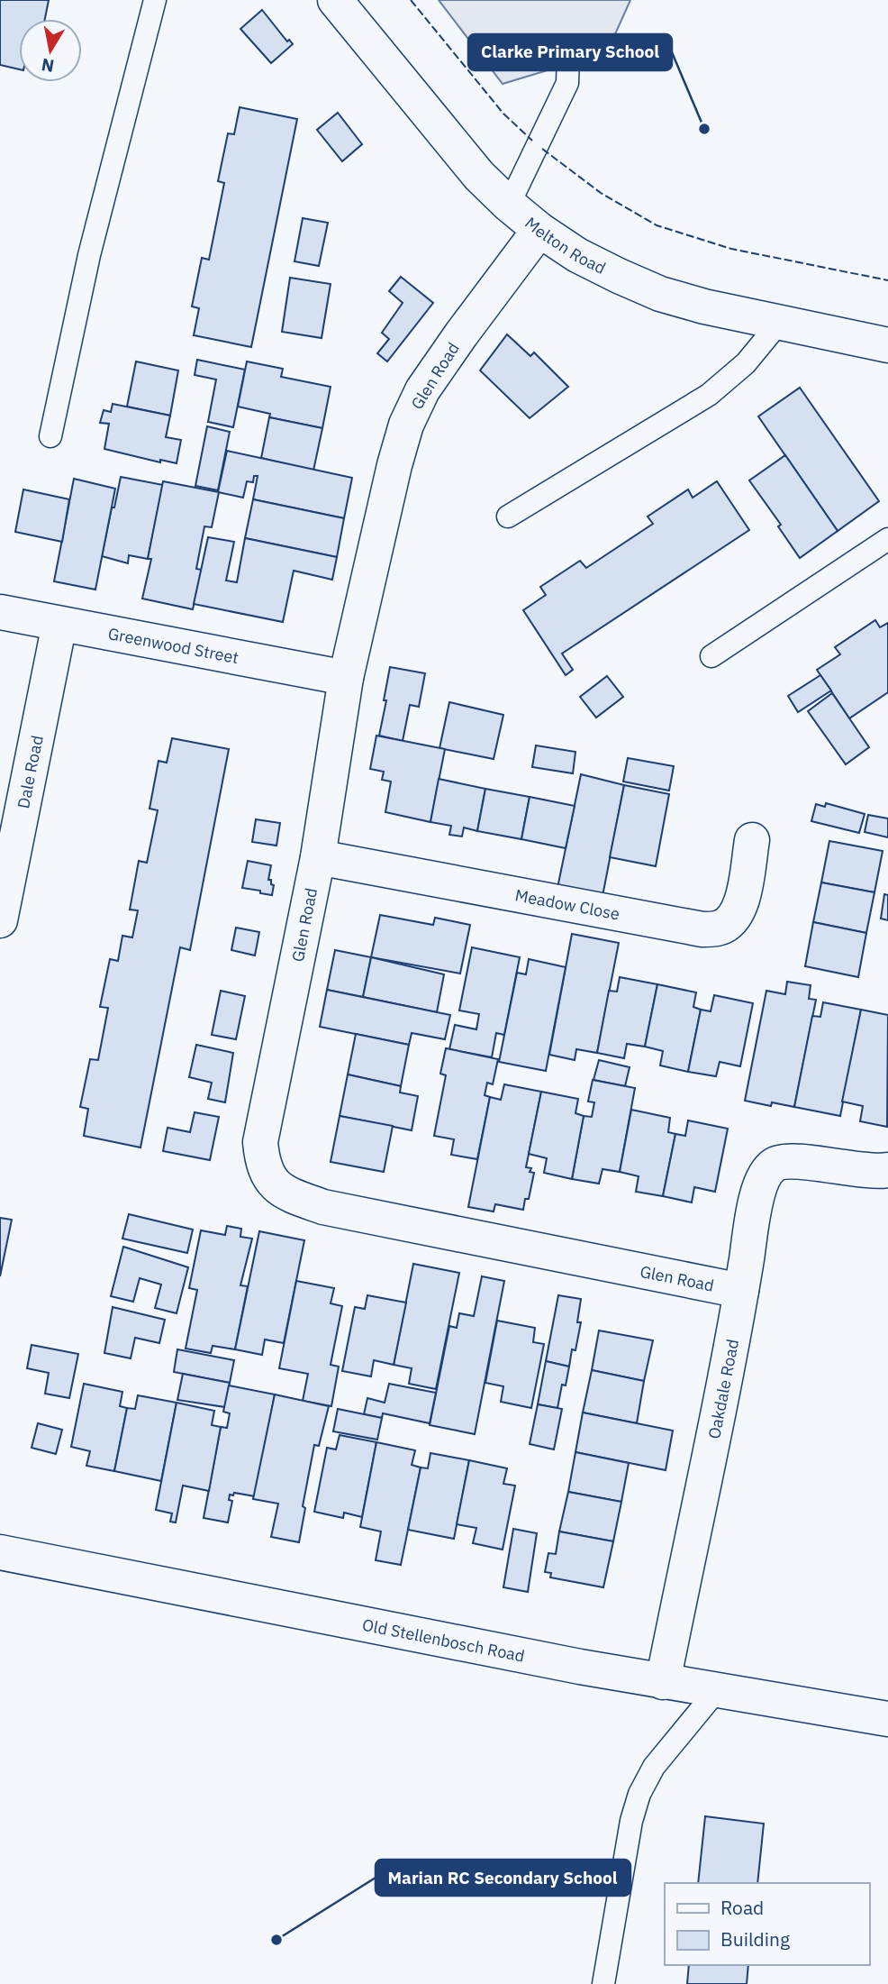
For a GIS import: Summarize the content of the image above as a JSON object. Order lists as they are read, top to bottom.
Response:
{
  "streets": {
    "street": [
      "Melton Road",
      "Glen Road",
      "Greenwood Street",
      "Dale Road",
      "Meadow Close",
      "Oakdale Road",
      "Old Stellenbosch Road"
    ]
  },
  "crossings": [
    ["Melton Road", "Glen Road"],
    ["Glen Road", "Greenwood Street"],
    ["Glen Road", "Meadow Close"],
    ["Glen Road", "Oakdale Road"],
    ["Greenwood Street", "Dale Road"],
    ["Oakdale Road", "Old Stellenbosch Road"]
  ],
  "places": ["Clarke Primary School", "Marian RC Secondary School"],
  "legend": ["Road", "Building"],
  "north": "bottom"
}
